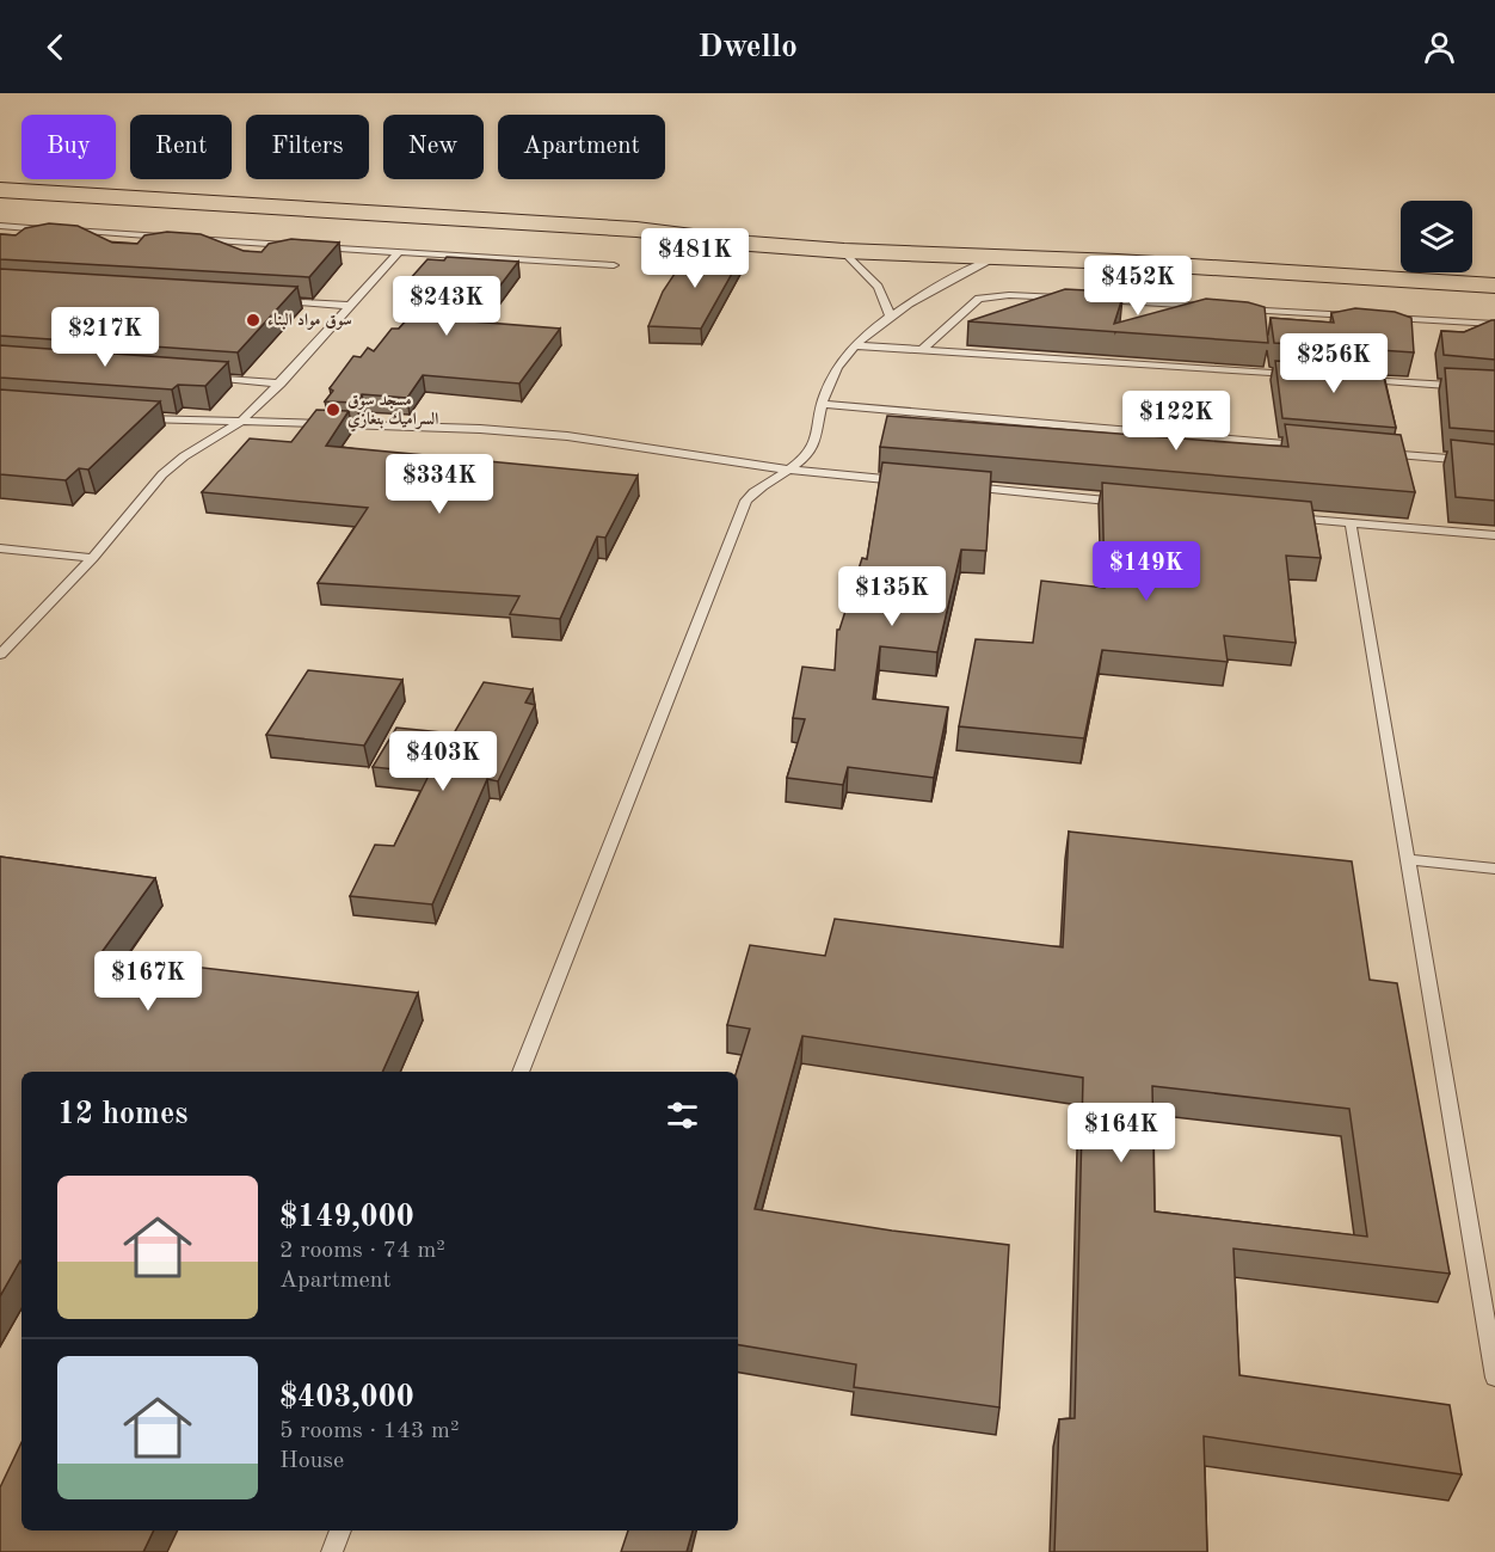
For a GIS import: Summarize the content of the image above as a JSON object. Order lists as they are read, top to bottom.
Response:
{
  "places": ["سوق مواد البناء", "مسجد سوق السراميك بنغازي"],
  "page": {
    "header": "Dwello",
    "chip": [
      "Buy",
      "Rent",
      "Filters",
      "New",
      "Apartment"
    ],
    "price": [
      "$481K",
      "$452K",
      "$243K",
      "$217K",
      "$256K",
      "$122K",
      "$334K",
      "$149K",
      "$135K",
      "$403K",
      "$167K",
      "$164K"
    ],
    "heading": "12 homes",
    "list": [
      {
        "name": "$149,000",
        "note": "2 rooms · 74 m² · Apartment"
      },
      {
        "name": "$403,000",
        "note": "5 rooms · 143 m² · House"
      }
    ]
  }
}
